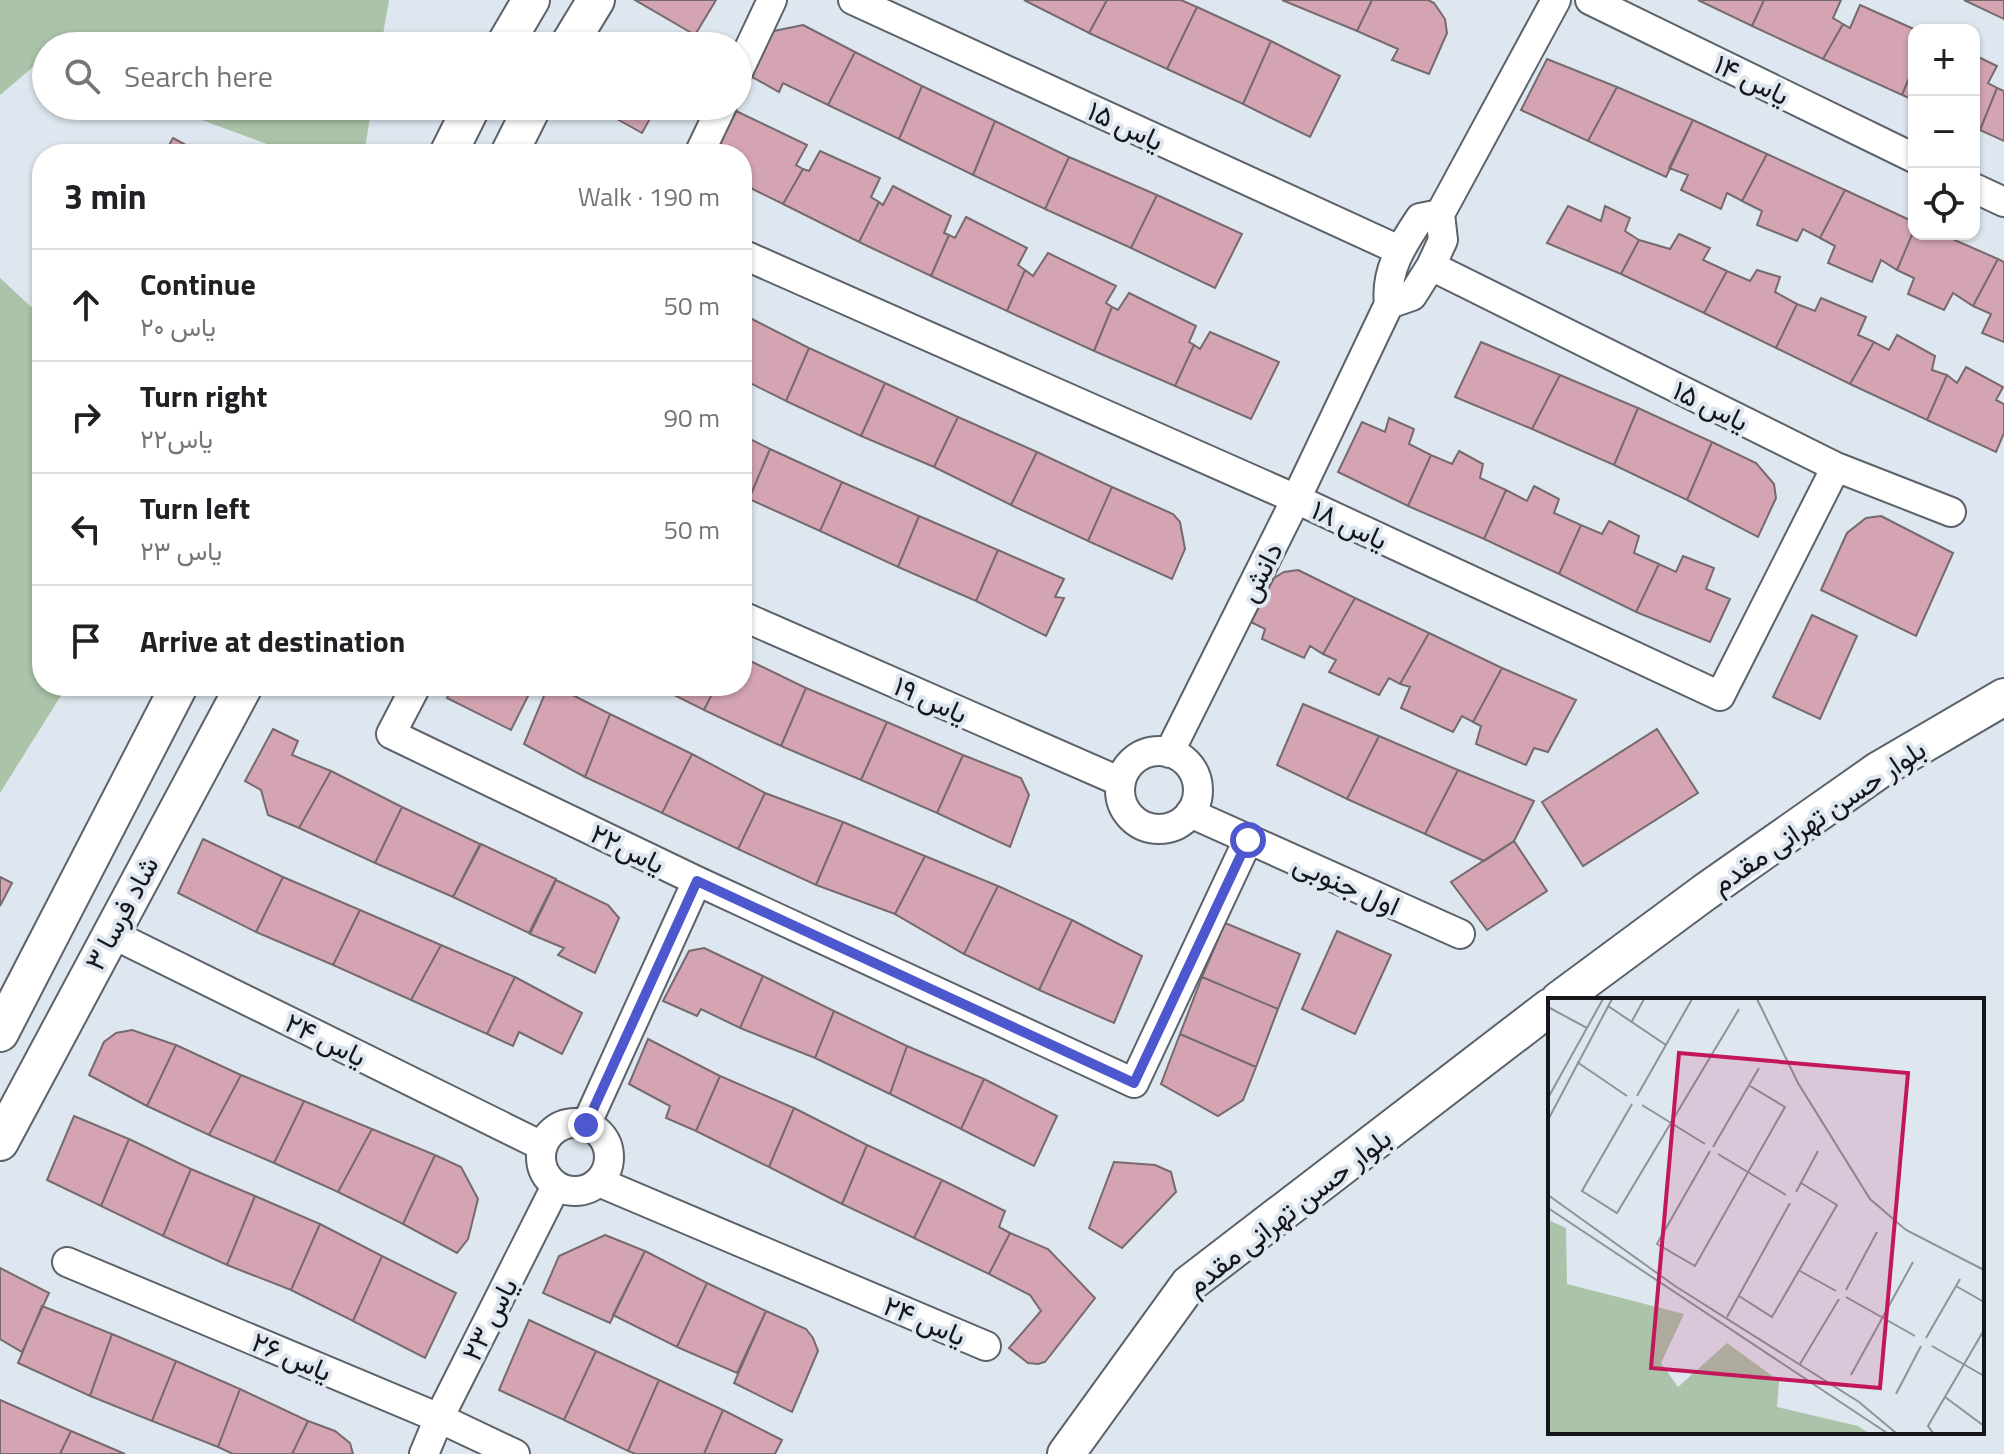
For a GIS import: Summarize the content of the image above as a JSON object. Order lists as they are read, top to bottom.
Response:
{
  "streets": {
    "street": [
      "یاس ۱۴",
      "یاس ۱۵",
      "یاس ۱۸",
      "دانش",
      "یاس ۱۹",
      "بلوار حسن تهرانی مقدم",
      "یاس۲۲",
      "اول جنوبی",
      "شاد فرسا ۳",
      "یاس ۲۴",
      "یاس ۲۳",
      "یاس ۲۶"
    ]
  },
  "crossings": [
    ["یاس ۱۵", "یاس ۱۸"],
    ["یاس ۱۸", "دانش"],
    ["دانش", "یاس ۱۹"],
    ["دانش", "اول جنوبی"],
    ["یاس ۱۹", "اول جنوبی"],
    ["یاس۲۲", "اول جنوبی"],
    ["شاد فرسا ۳", "یاس ۲۴"],
    ["یاس ۲۴", "یاس ۲۳"],
    ["یاس ۲۳", "یاس ۲۶"]
  ],
  "page": {
    "map_buttons": ["+", "−"],
    "search": "Search here",
    "heading": ["3 min", "Walk · 190 m"],
    "list": [
      ["Continue", "یاس ۲۰", "50 m"],
      ["Turn right", "یاس۲۲", "90 m"],
      ["Turn left", "یاس ۲۳", "50 m"],
      "Arrive at destination"
    ]
  }
}
